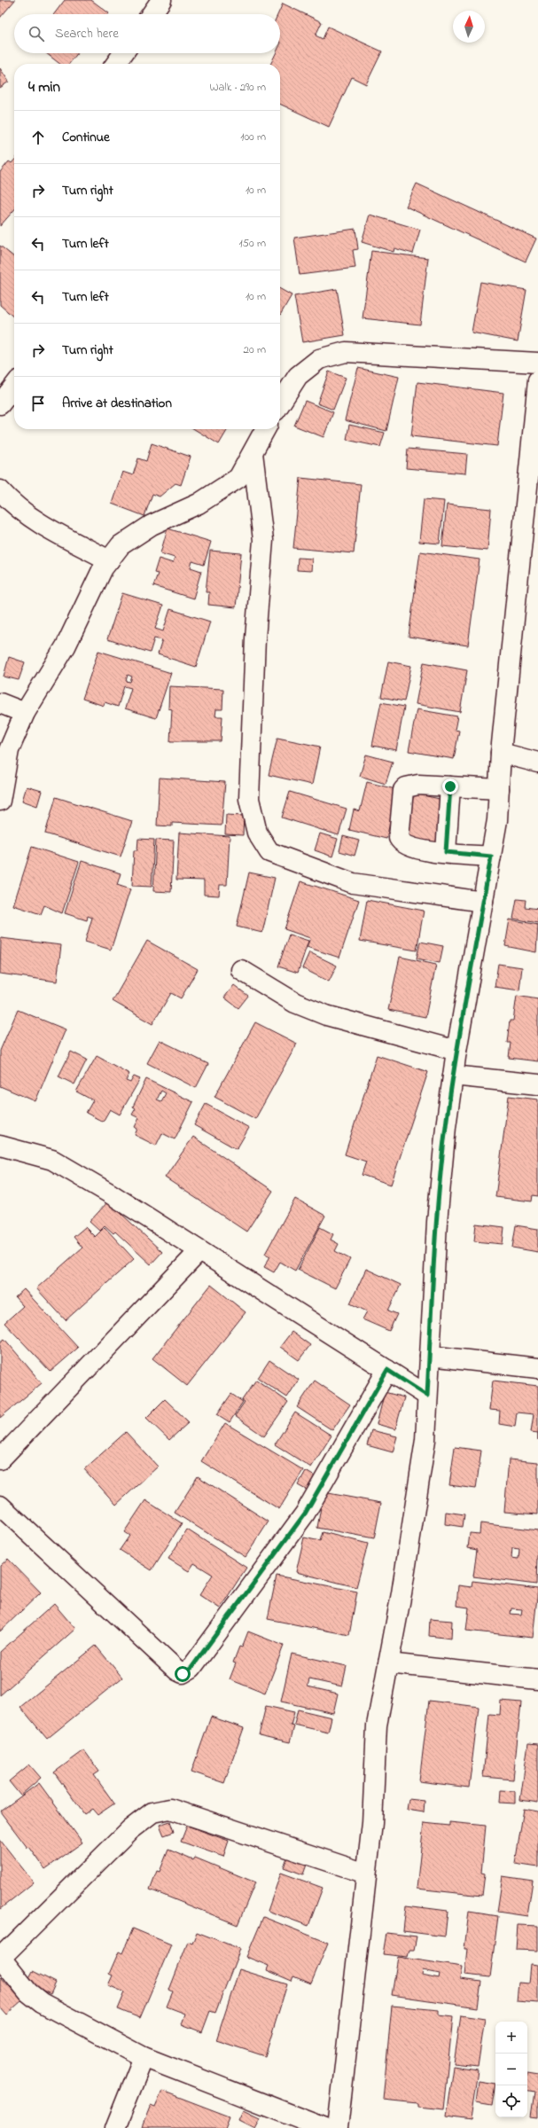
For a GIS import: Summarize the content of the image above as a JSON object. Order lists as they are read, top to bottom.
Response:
{
  "north": "top",
  "page": {
    "search": "Search here",
    "heading": ["4 min", "Walk · 290 m"],
    "list": [
      ["Continue", "100 m"],
      ["Turn right", "10 m"],
      ["Turn left", "150 m"],
      ["Turn left", "10 m"],
      ["Turn right", "20 m"],
      "Arrive at destination"
    ],
    "map_buttons": ["+", "−"]
  }
}
